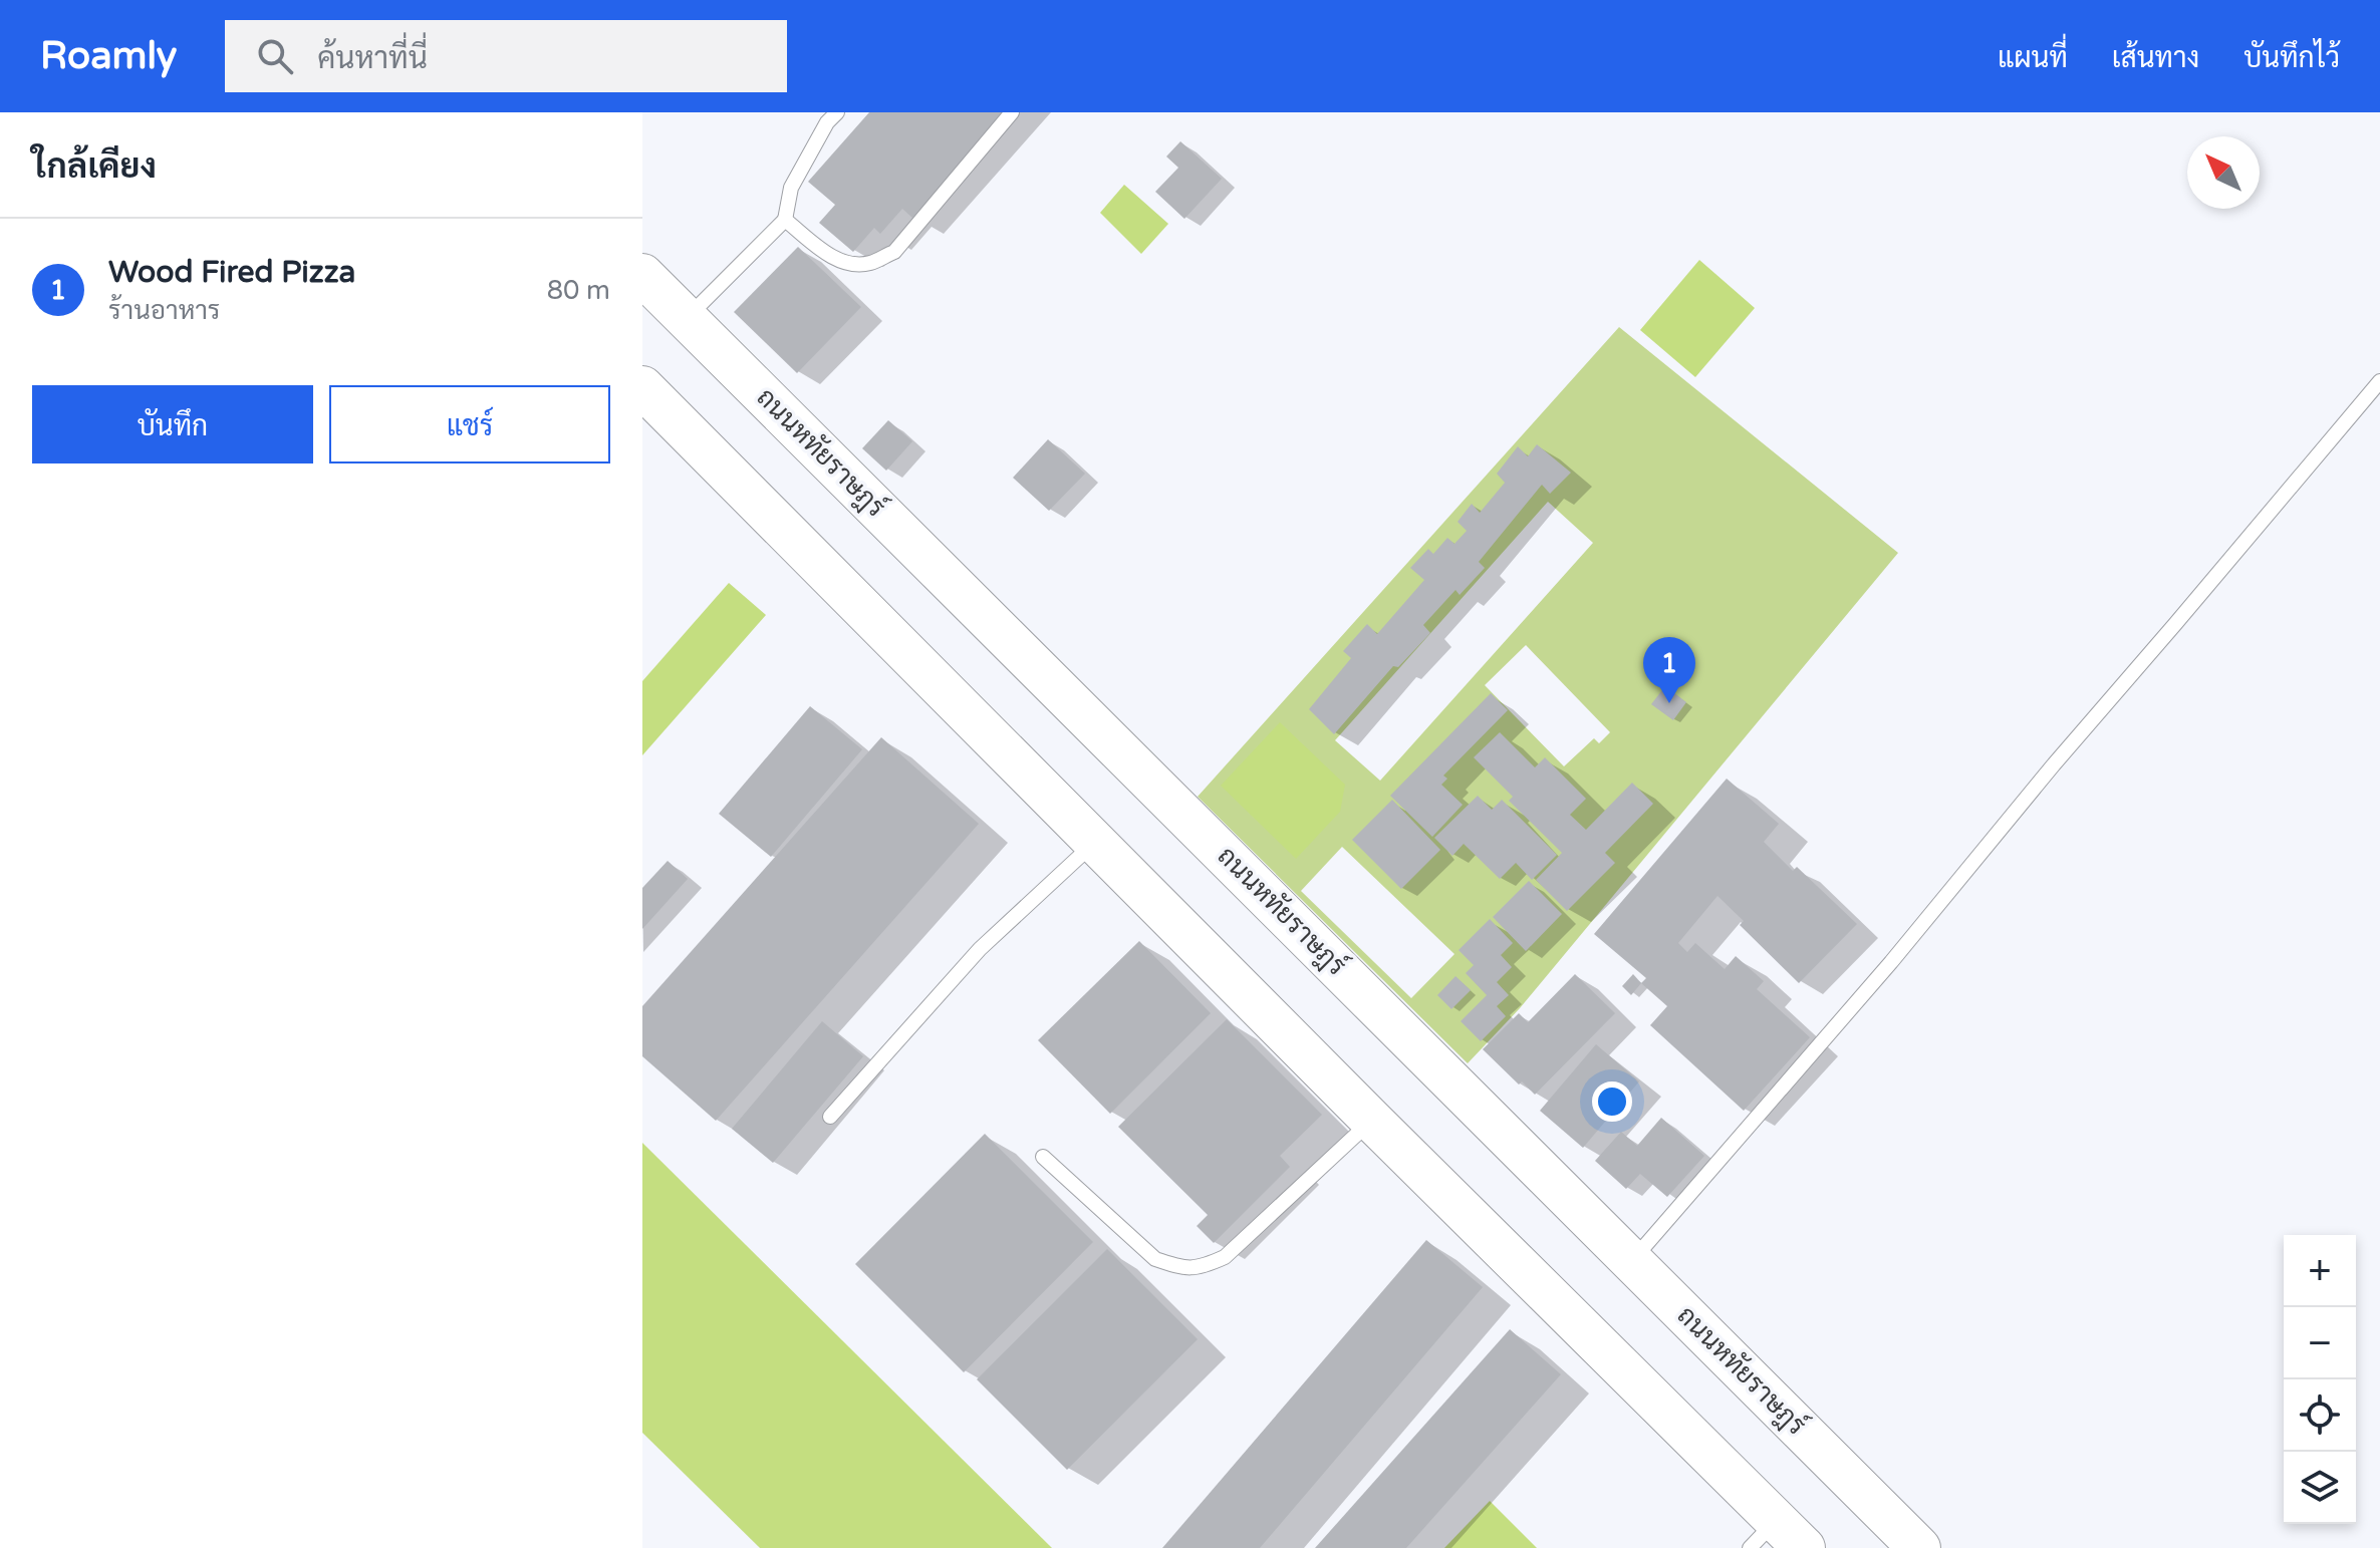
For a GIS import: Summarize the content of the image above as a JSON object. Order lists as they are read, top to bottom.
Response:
{
  "streets": {
    "main road": ["ถนนหทัยราษฎร์"]
  },
  "north": "top left",
  "page": {
    "header": "Roamly",
    "search": "ค้นหาที่นี่",
    "nav": ["แผนที่", "เส้นทาง", "บันทึกไว้"],
    "heading": "ใกล้เคียง",
    "list": [
      {
        "mark": "1",
        "name": "Wood Fired Pizza",
        "note": "ร้านอาหาร",
        "value": "80 m"
      }
    ],
    "buttons": ["บันทึก", "แชร์"],
    "pins": "1",
    "map_buttons": ["+", "−"]
  }
}
